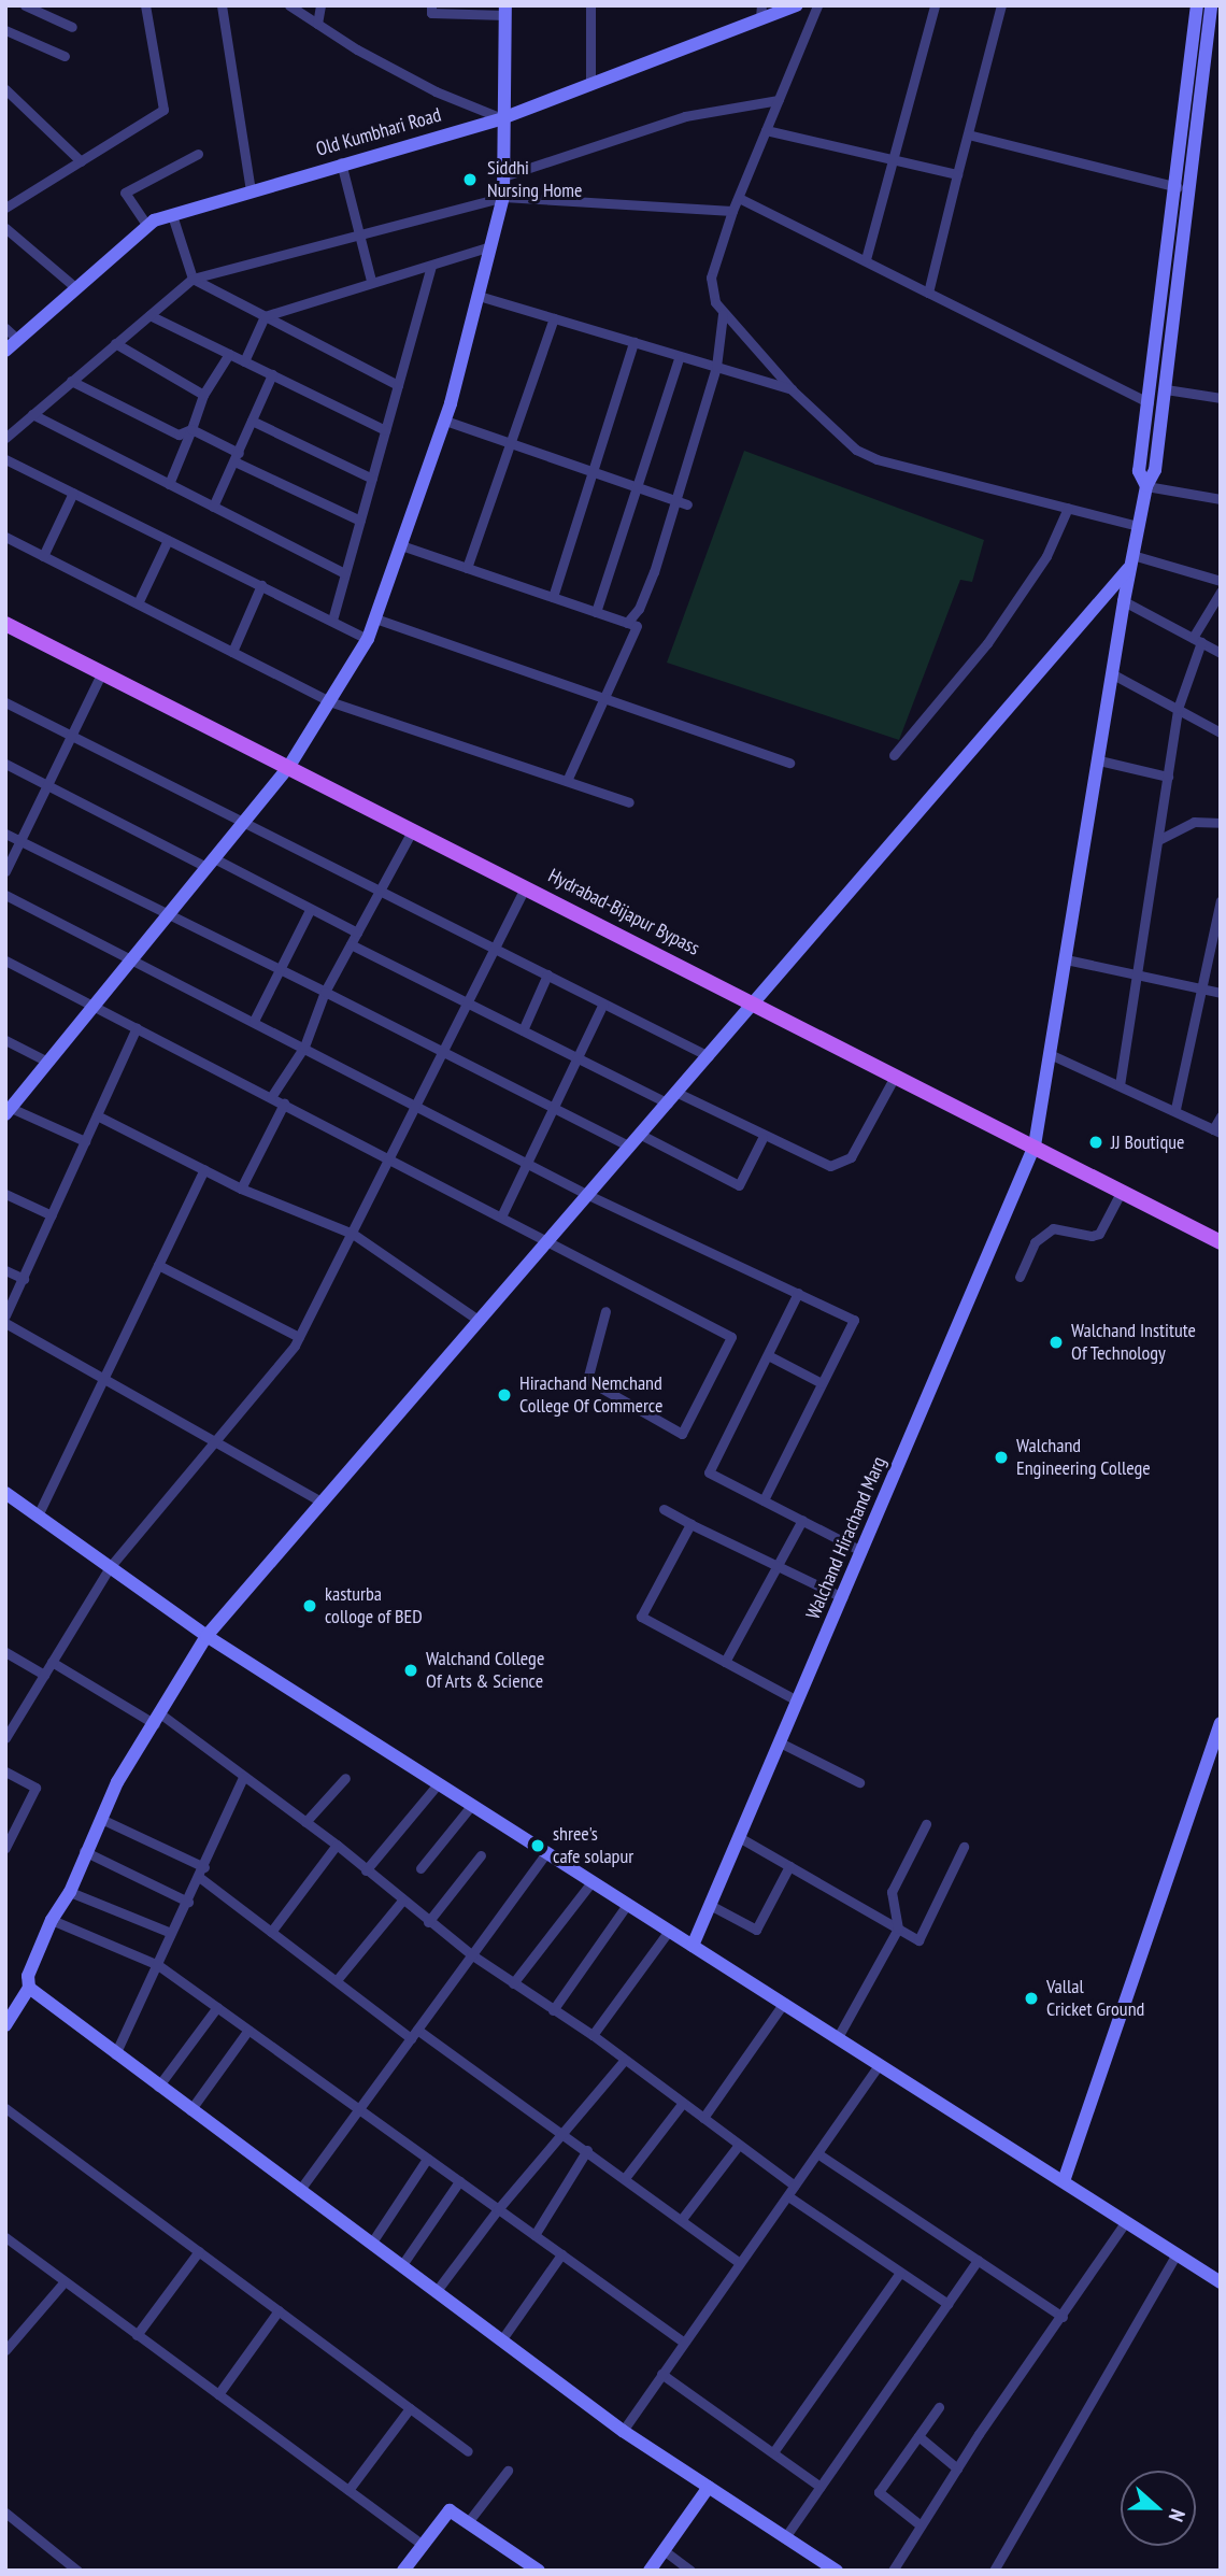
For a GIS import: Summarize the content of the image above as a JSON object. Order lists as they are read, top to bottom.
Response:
{
  "streets": {
    "main road": ["Hydrabad-Bijapur Bypass"],
    "street": ["Old Kumbhari Road", "Walchand Hirachand Marg"]
  },
  "crossings": [
    ["Hydrabad-Bijapur Bypass", "Walchand Hirachand Marg"]
  ],
  "places": [
    "Siddhi Nursing Home",
    "JJ Boutique",
    "Walchand Institute Of Technology",
    "Hirachand Nemchand College Of Commerce",
    "Walchand Engineering College",
    "kasturba colloge of BED",
    "Walchand College Of Arts & Science",
    "shree's cafe solapur",
    "Vallal Cricket Ground"
  ],
  "north": "right"
}
